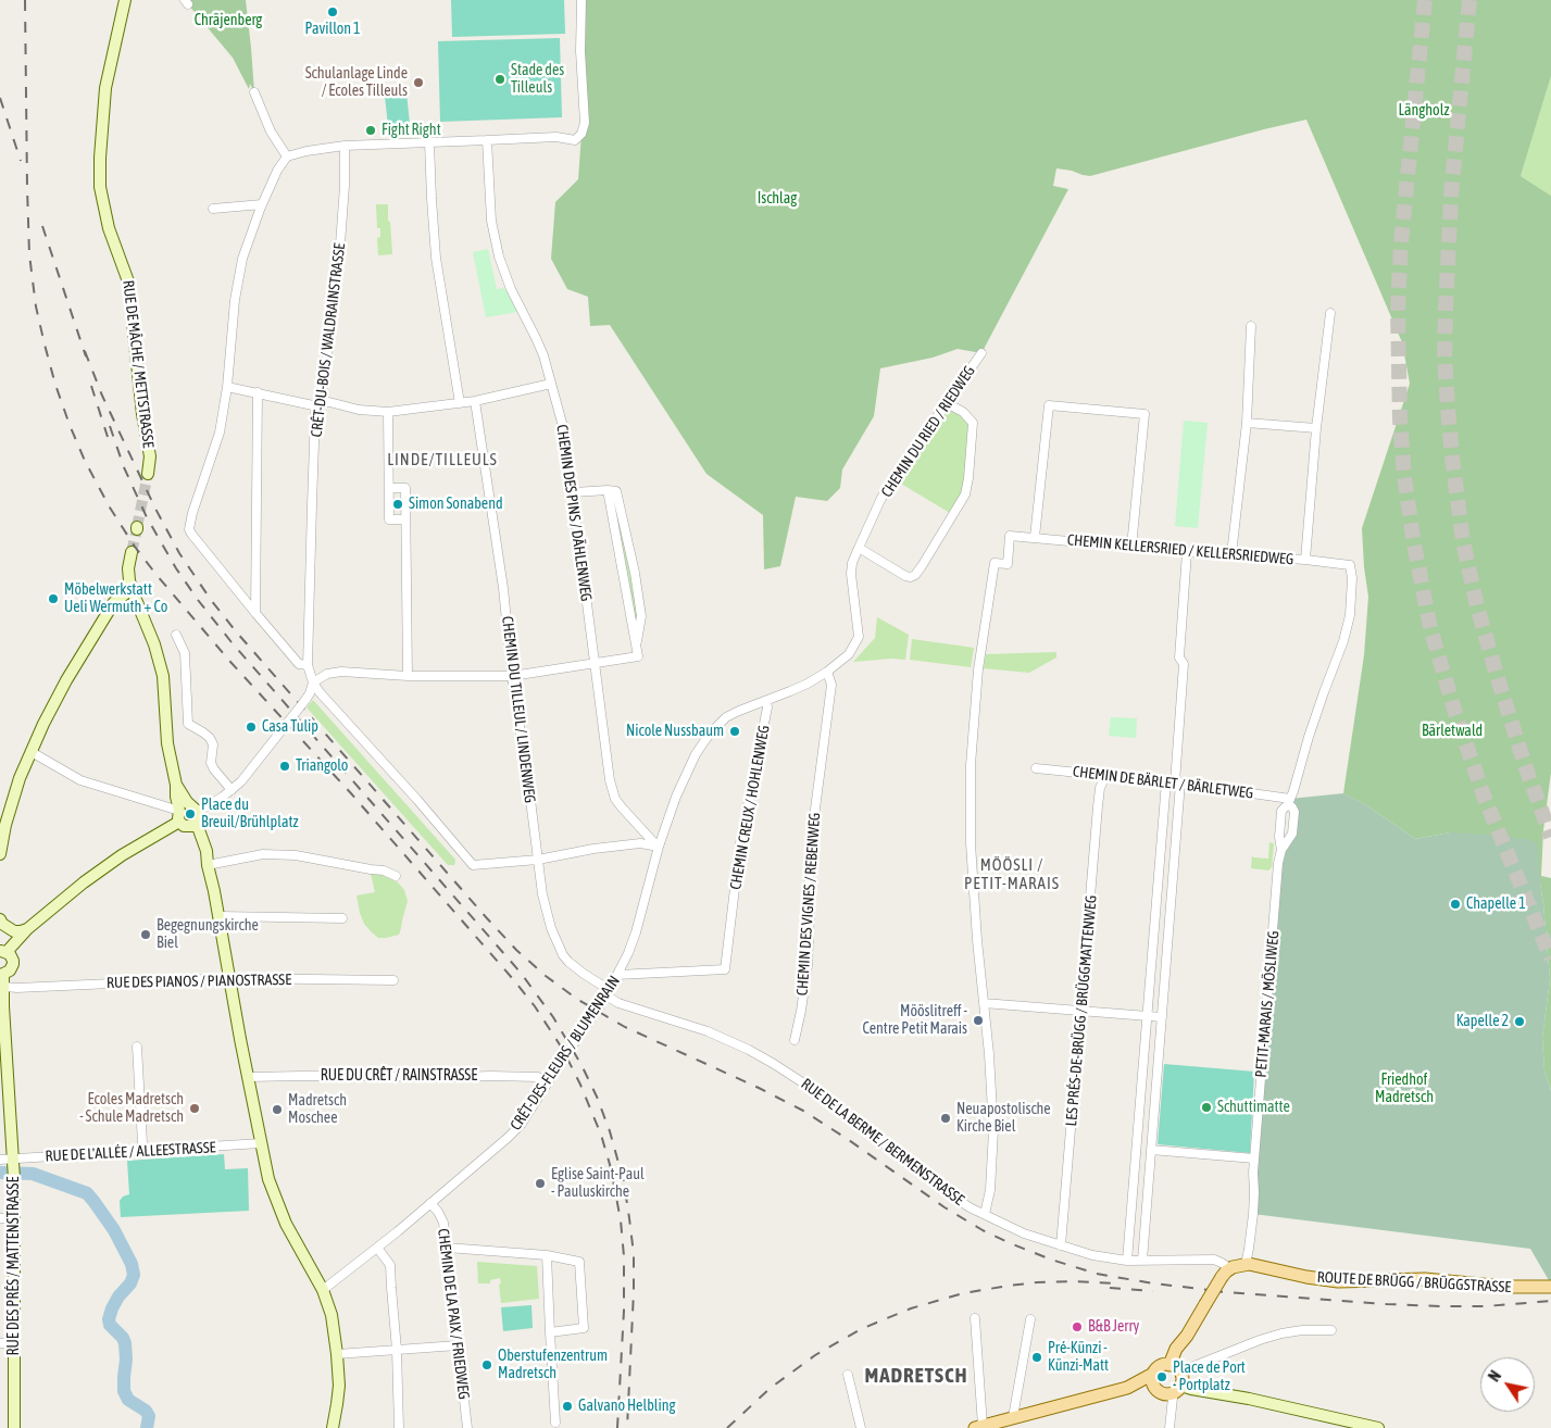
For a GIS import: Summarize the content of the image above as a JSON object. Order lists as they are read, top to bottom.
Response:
{
  "streets": {
    "main road": ["RUE DE MÂCHE / METTSTRASSE", "RUE DES PRÉS / MATTENSTRASSE", "ROUTE DE BRÜGG / BRÜGGSTRASSE"],
    "street": [
      "CRÊT-DU-BOIS / WALDRAINSTRASSE",
      "CHEMIN DU RIED / RIEDWEG",
      "CHEMIN DES PINS / DÄHLENWEG",
      "CHEMIN KELLERSRIED / KELLERSRIEDWEG",
      "CHEMIN DU TILLEUL / LINDENWEG",
      "CHEMIN DE BÄRLET / BÄRLETWEG",
      "CHEMIN CREUX / HOHLENWEG",
      "CHEMIN DES VIGNES / REBENWEG",
      "RUE DES PIANOS / PIANOSTRASSE",
      "PETIT-MARAIS / MÖSLIWEG",
      "LES PRÉS-DE-BRÜGG / BRÜGGMATTENWEG",
      "CRÊT-DES-FLEURS / BLUMENRAIN",
      "RUE DU CRÊT / RAINSTRASSE",
      "RUE DE LA BERME / BERMENSTRASSE",
      "RUE DE L'ALLÉE / ALLEESTRASSE",
      "CHEMIN DE LA PAIX / FRIEDWEG"
    ]
  },
  "crossings": [
    ["CHEMIN DU RIED / RIEDWEG", "CRÊT-DES-FLEURS / BLUMENRAIN"],
    ["CHEMIN DES PINS / DÄHLENWEG", "CRÊT-DES-FLEURS / BLUMENRAIN"],
    ["CHEMIN KELLERSRIED / KELLERSRIEDWEG", "CHEMIN DE BÄRLET / BÄRLETWEG"],
    ["CHEMIN KELLERSRIED / KELLERSRIEDWEG", "PETIT-MARAIS / MÖSLIWEG"],
    ["CHEMIN DU TILLEUL / LINDENWEG", "CRÊT-DES-FLEURS / BLUMENRAIN"],
    ["CHEMIN DU TILLEUL / LINDENWEG", "RUE DE LA BERME / BERMENSTRASSE"],
    ["CHEMIN DE BÄRLET / BÄRLETWEG", "PETIT-MARAIS / MÖSLIWEG"],
    ["CHEMIN DE BÄRLET / BÄRLETWEG", "LES PRÉS-DE-BRÜGG / BRÜGGMATTENWEG"],
    ["CHEMIN CREUX / HOHLENWEG", "CRÊT-DES-FLEURS / BLUMENRAIN"],
    ["CHEMIN DES VIGNES / REBENWEG", "CRÊT-DES-FLEURS / BLUMENRAIN"],
    ["RUE DES PIANOS / PIANOSTRASSE", "RUE DES PRÉS / MATTENSTRASSE"],
    ["PETIT-MARAIS / MÖSLIWEG", "ROUTE DE BRÜGG / BRÜGGSTRASSE"],
    ["LES PRÉS-DE-BRÜGG / BRÜGGMATTENWEG", "RUE DE LA BERME / BERMENSTRASSE"],
    ["CRÊT-DES-FLEURS / BLUMENRAIN", "RUE DU CRÊT / RAINSTRASSE"],
    ["CRÊT-DES-FLEURS / BLUMENRAIN", "RUE DE LA BERME / BERMENSTRASSE"],
    ["CRÊT-DES-FLEURS / BLUMENRAIN", "CHEMIN DE LA PAIX / FRIEDWEG"],
    ["RUE DE LA BERME / BERMENSTRASSE", "ROUTE DE BRÜGG / BRÜGGSTRASSE"],
    ["RUE DE L'ALLÉE / ALLEESTRASSE", "RUE DES PRÉS / MATTENSTRASSE"]
  ],
  "districts": ["LINDE/TILLEULS", "MÖÖSLI / PETIT-MARAIS", "MADRETSCH"],
  "parks": [
    "Chräjenberg",
    "Längholz",
    "Ischlag",
    "Bärletwald",
    "Friedhof Madretsch"
  ],
  "places": [
    "Pavillon 1",
    "Stade des Tilleuls",
    "Schulanlage Linde / Ecoles Tilleuls",
    "Fight Right",
    "Simon Sonabend",
    "Möbelwerkstatt Ueli Wermuth + Co",
    "Casa Tulip",
    "Nicole Nussbaum",
    "Triangolo",
    "Place du Breuil/Brühlplatz",
    "Chapelle 1",
    "Begegnungskirche Biel",
    "Mööslitreff - Centre Petit Marais",
    "Kapelle 2",
    "Schuttimatte",
    "Ecoles Madretsch - Schule Madretsch",
    "Madretsch Moschee",
    "Neuapostolische Kirche Biel",
    "Eglise Saint-Paul - Pauluskirche",
    "B&B Jerry",
    "Pré-Künzi - Künzi-Matt",
    "Oberstufenzentrum Madretsch",
    "Place de Port - Portplatz",
    "Galvano Helbling"
  ],
  "north": "top left"
}
